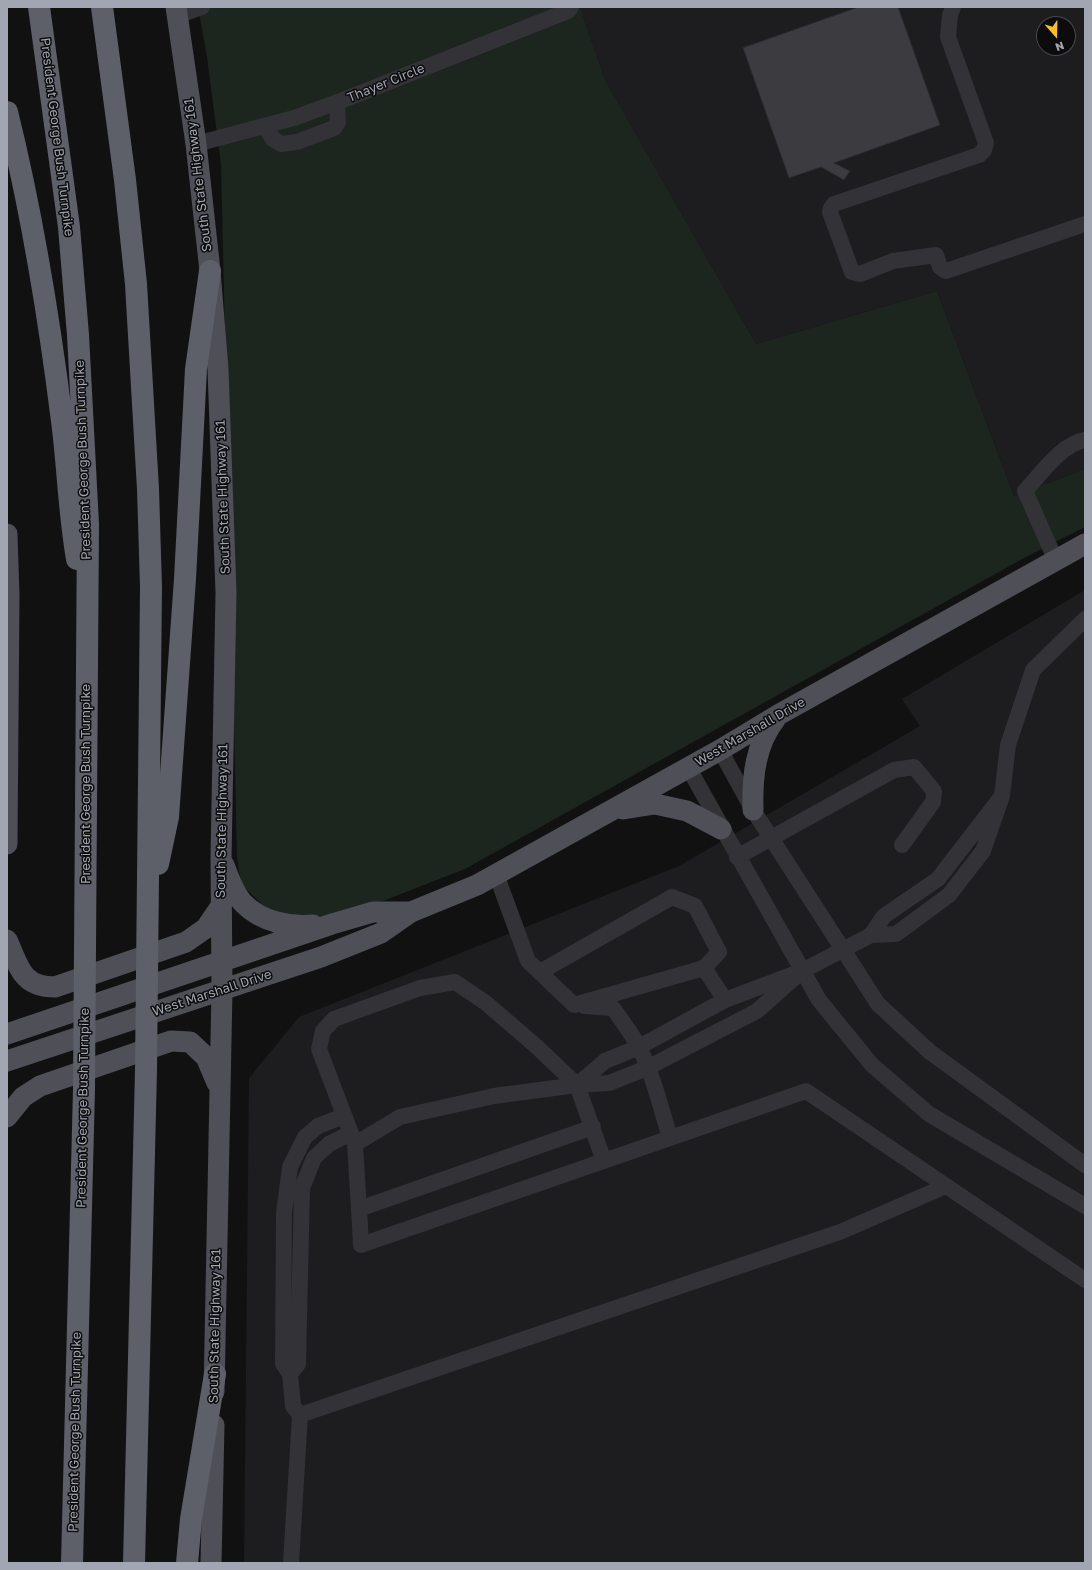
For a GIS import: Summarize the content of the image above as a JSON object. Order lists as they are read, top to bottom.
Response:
{
  "streets": {
    "highway": ["President George Bush Turnpike"],
    "main road": ["South State Highway 161", "West Marshall Drive"],
    "street": ["Thayer Circle"]
  },
  "crossings": [
    ["Thayer Circle", "South State Highway 161"],
    ["South State Highway 161", "West Marshall Drive"]
  ],
  "north": "bottom"
}
